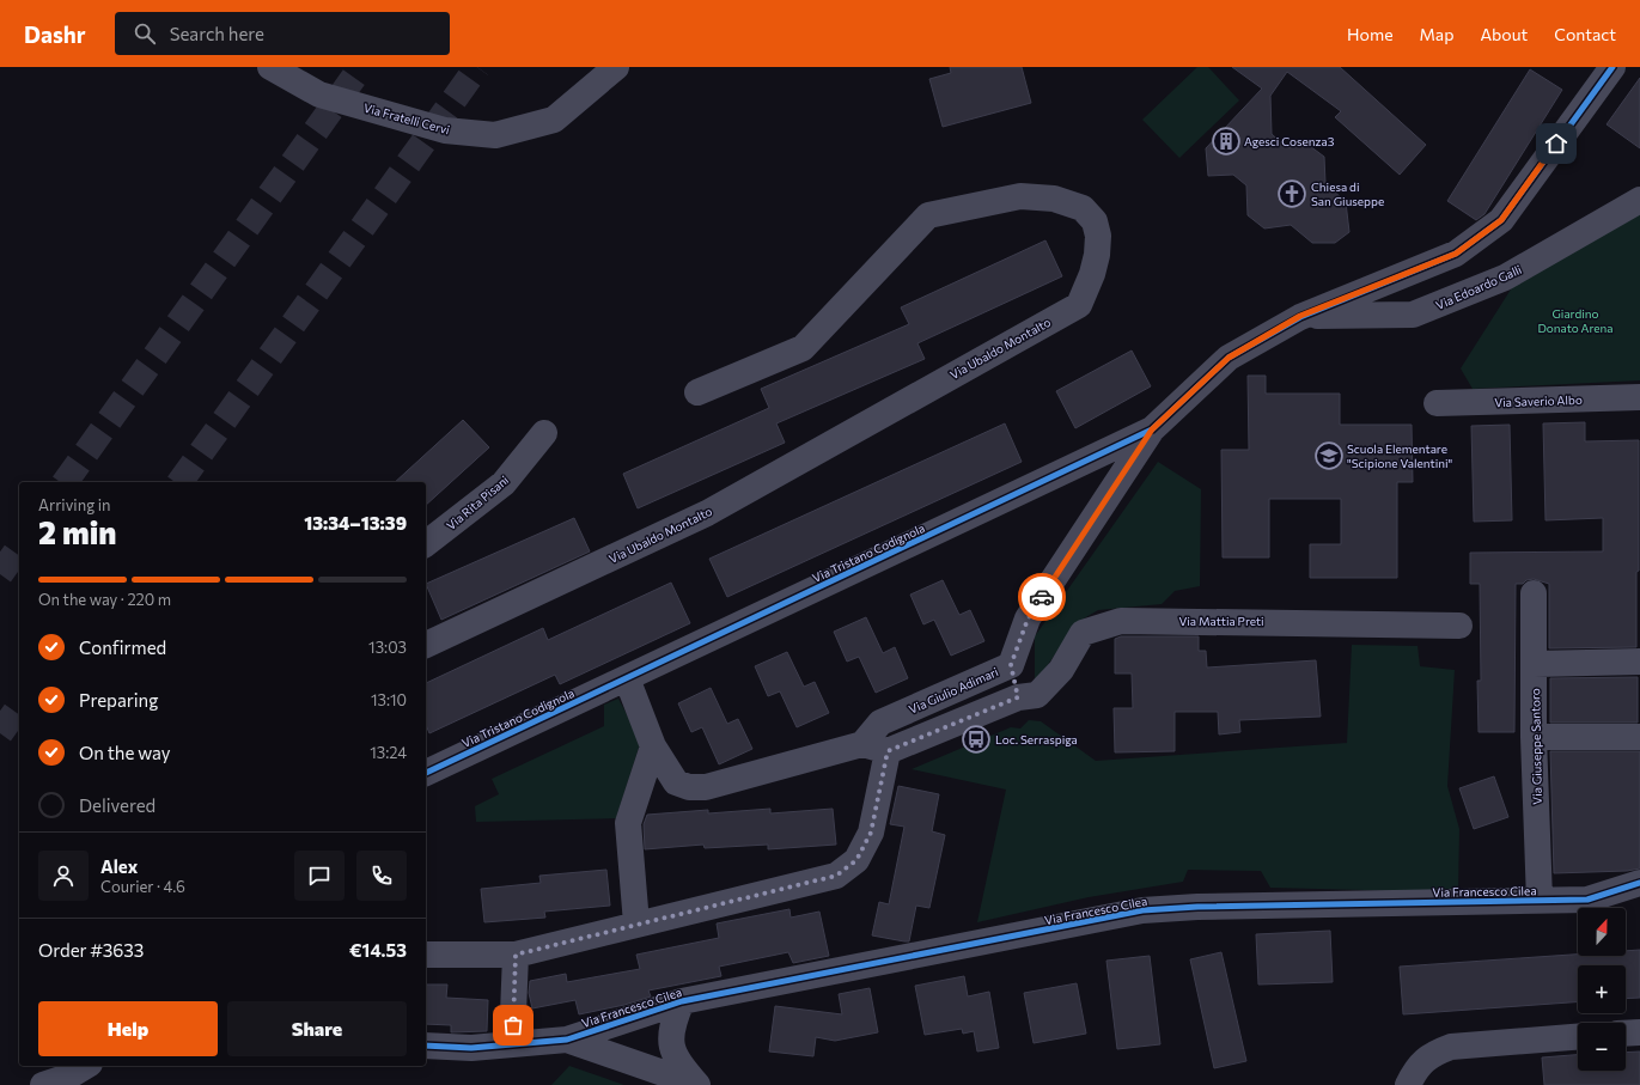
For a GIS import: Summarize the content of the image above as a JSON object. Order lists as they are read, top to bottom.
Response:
{
  "streets": {
    "street": [
      "Via Fratelli Cervi",
      "Via Edoardo Galli",
      "Via Ubaldo Montalto",
      "Via Saverio Albo",
      "Via Rita Pisani",
      "Via Tristano Codignola",
      "Via Mattia Preti",
      "Via Giulio Adimari",
      "Via Giuseppe Santoro",
      "Via Francesco Cilea"
    ]
  },
  "crossings": [
    ["Via Edoardo Galli", "Via Tristano Codignola"],
    ["Via Tristano Codignola", "Via Giulio Adimari"],
    ["Via Giuseppe Santoro", "Via Francesco Cilea"]
  ],
  "parks": ["Giardino Donato Arena"],
  "places": {
    "building": ["Agesci Cosenza3"],
    "church": ["Chiesa di San Giuseppe"],
    "school or university": ["Scuola Elementare \"Scipione Valentini\""],
    "bus stop": ["Loc. Serraspiga"]
  },
  "north": "top",
  "page": {
    "header": "Dashr",
    "search": "Search here",
    "nav": [
      "Home",
      "Map",
      "About",
      "Contact"
    ],
    "heading": ["2 min", "Arriving in", "13:34–13:39"],
    "panel": [
      "Alex",
      "Courier · 4.6",
      "Order #3633",
      "€14.53"
    ],
    "bar": "On the way · 220 m",
    "list": [
      ["Confirmed", "13:03"],
      ["Preparing", "13:10"],
      ["On the way", "13:24"],
      "Delivered"
    ],
    "map_buttons": ["+", "−"],
    "buttons": ["Help", "Share"]
  }
}
